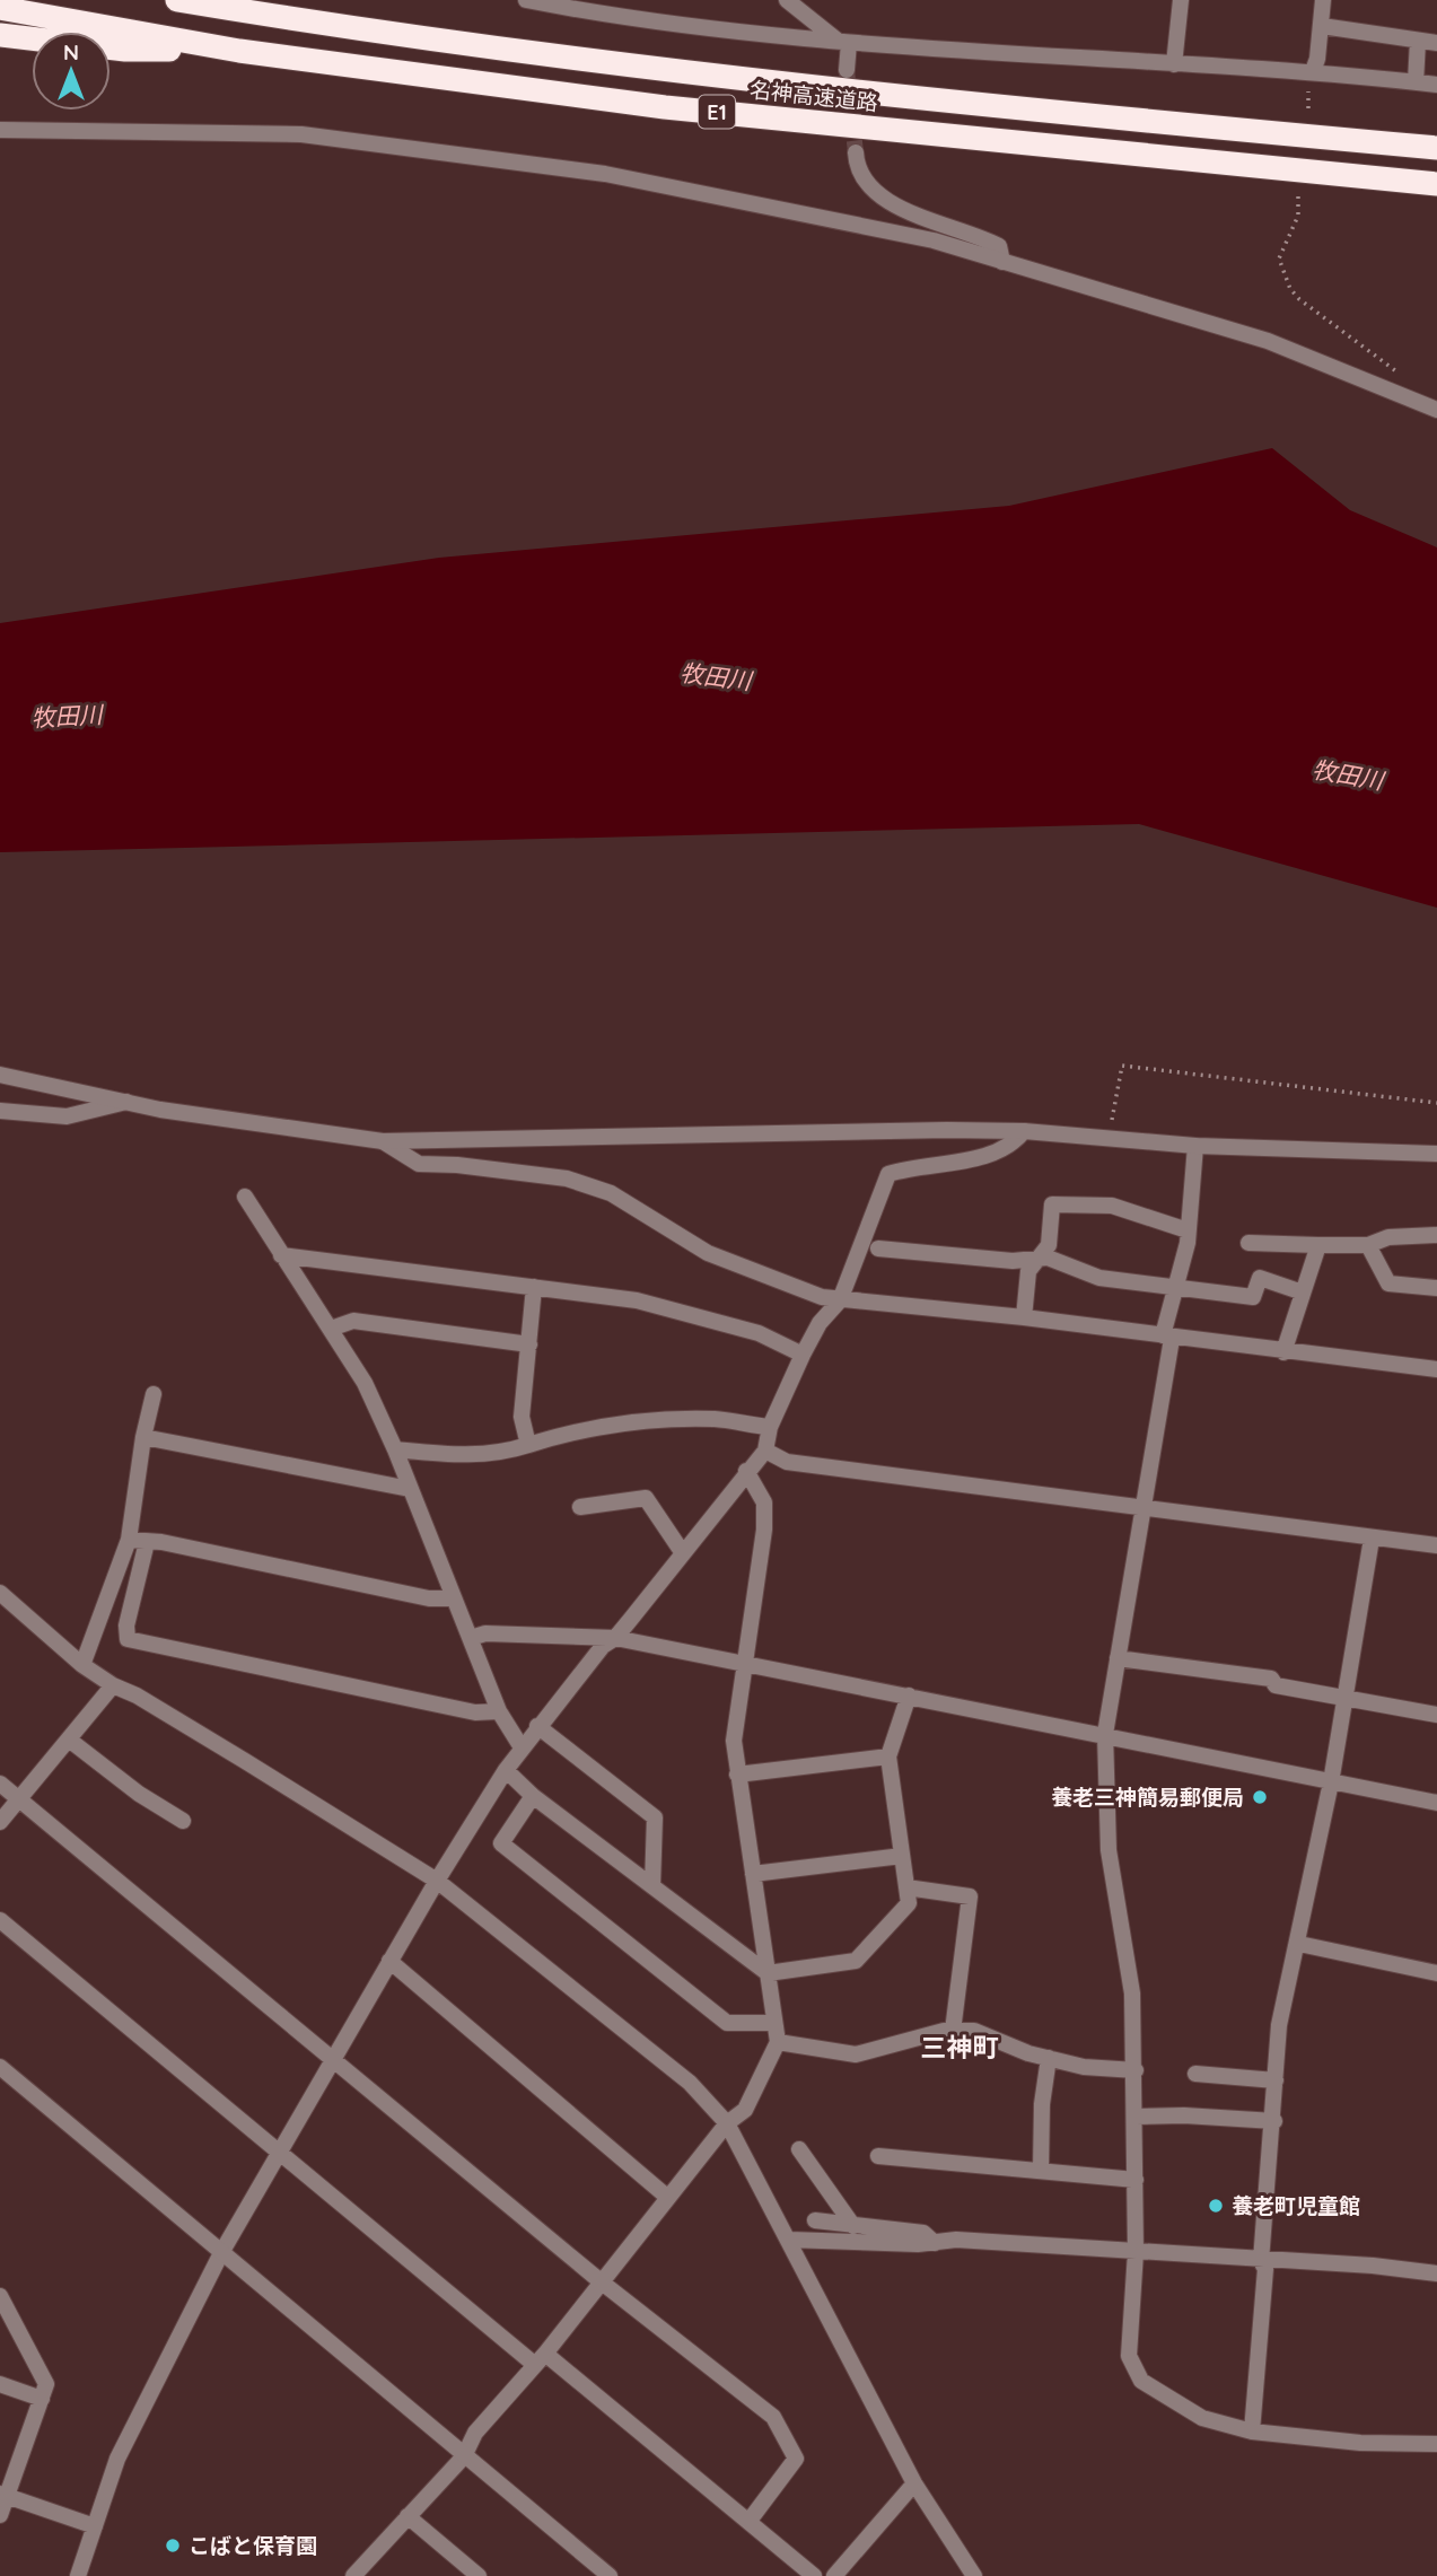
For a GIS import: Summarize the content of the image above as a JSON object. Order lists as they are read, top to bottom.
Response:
{
  "streets": {
    "highway": ["名神高速道路", "E1"]
  },
  "districts": ["三神町"],
  "water": ["牧田川"],
  "places": ["養老三神簡易郵便局", "養老町児童館", "こばと保育園"],
  "north": "top"
}
